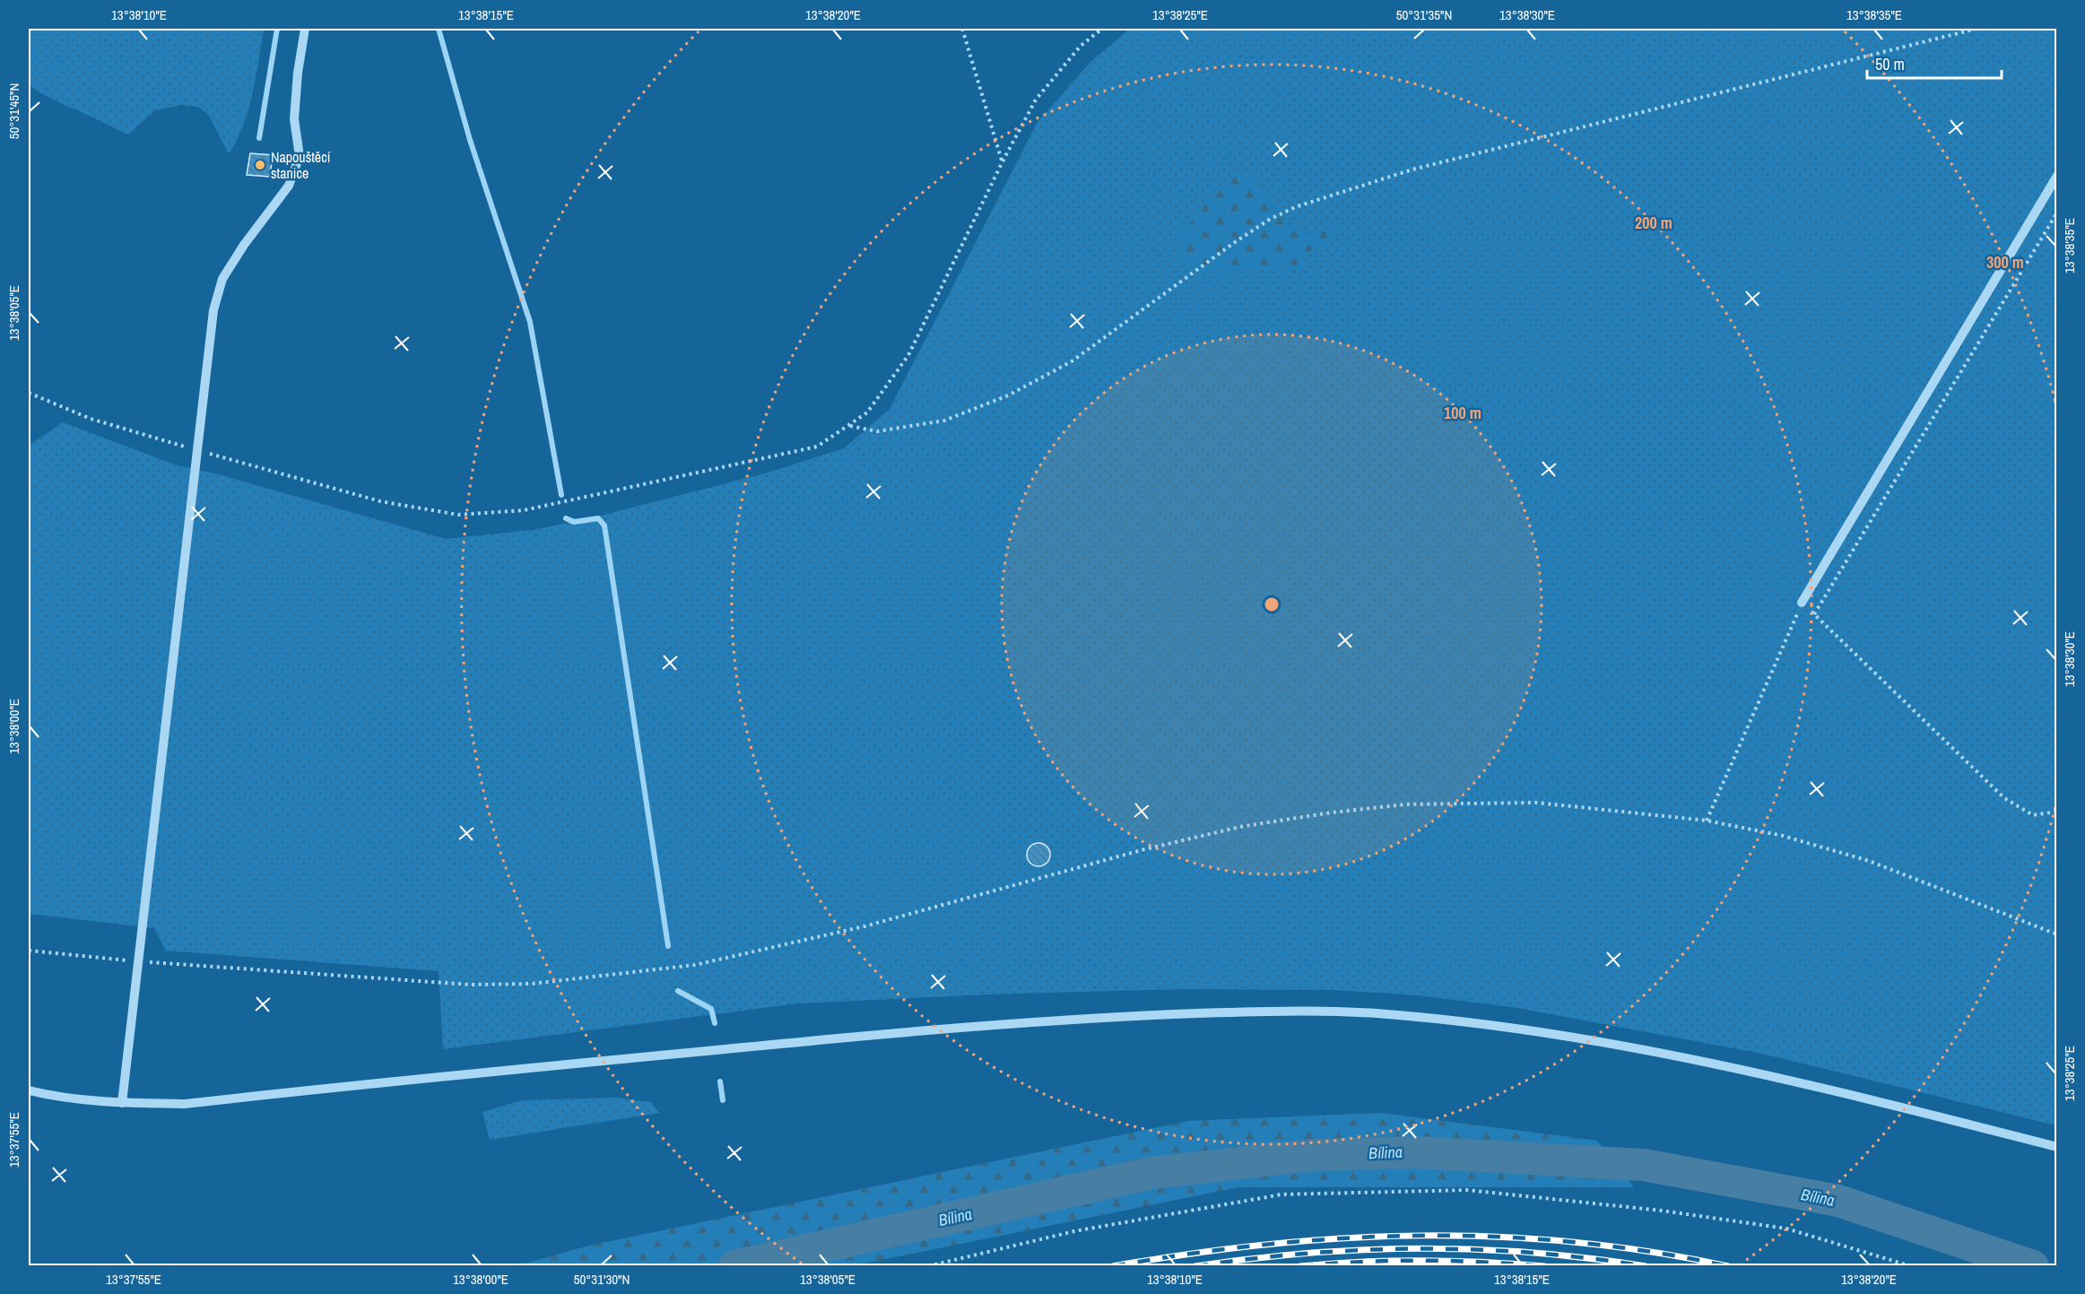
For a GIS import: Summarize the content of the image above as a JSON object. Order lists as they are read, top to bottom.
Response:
{
  "water": ["Bílina"],
  "places": ["Napouštěcí stanice"],
  "scale_bar": "50 m",
  "coordinates": [
    "13°38'10\"E",
    "13°38'15\"E",
    "13°38'20\"E",
    "13°38'25\"E",
    "50°31'35\"N",
    "13°38'30\"E",
    "13°38'35\"E",
    "50°31'45\"N",
    "13°38'05\"E",
    "13°38'00\"E",
    "13°37'55\"E",
    "50°31'30\"N"
  ],
  "rings": ["200 m", "300 m", "100 m"]
}
